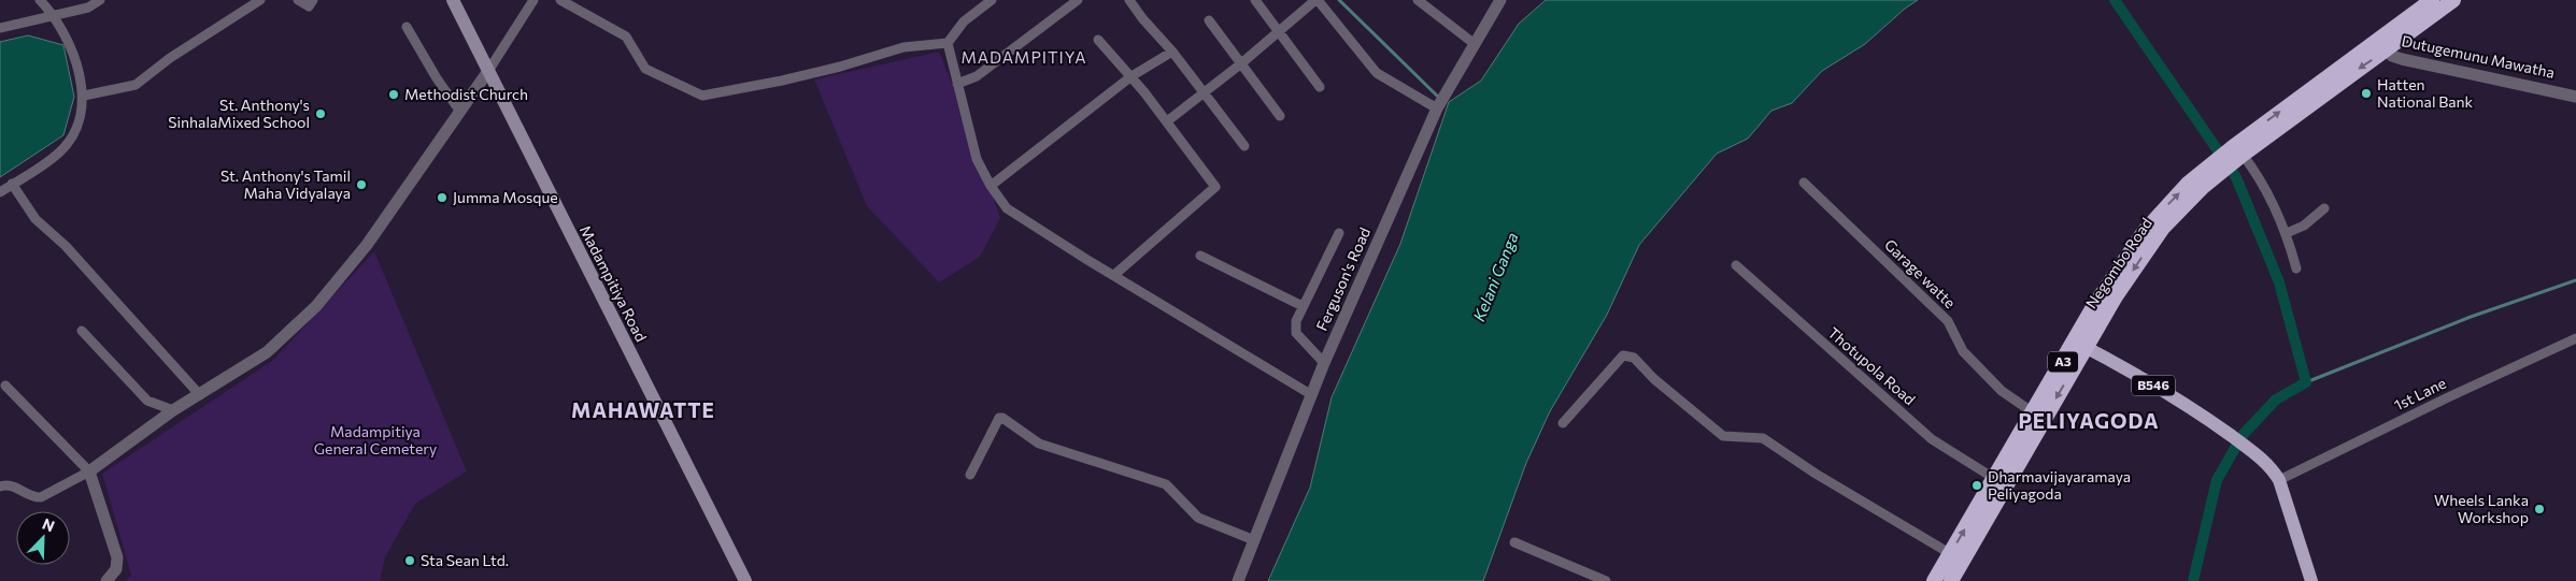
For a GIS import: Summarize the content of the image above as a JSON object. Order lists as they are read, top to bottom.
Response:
{
  "streets": {
    "highway": ["Negombo Road", "A3"],
    "main road": ["Madampitiya Road", "B546"],
    "street": [
      "Dutugemunu Mawatha",
      "Garage watte",
      "Ferguson's Road",
      "Thotupola Road",
      "1st Lane"
    ]
  },
  "crossings": [
    ["Dutugemunu Mawatha", "Negombo Road"],
    ["Negombo Road", "Garage watte"],
    ["Negombo Road", "Thotupola Road"],
    ["Negombo Road", "B546"],
    ["B546", "1st Lane"]
  ],
  "districts": ["MADAMPITIYA", "MAHAWATTE", "PELIYAGODA"],
  "water": ["Kelani Ganga"],
  "parks": ["Madampitiya General Cemetery"],
  "places": [
    "Hatten National Bank",
    "Methodist Church",
    "St. Anthony's SinhalaMixed School",
    "St. Anthony's Tamil Maha Vidyalaya",
    "Jumma Mosque",
    "Dharmavijayaramaya Peliyagoda",
    "Wheels Lanka Workshop",
    "Sta Sean Ltd."
  ],
  "north": "top right"
}
